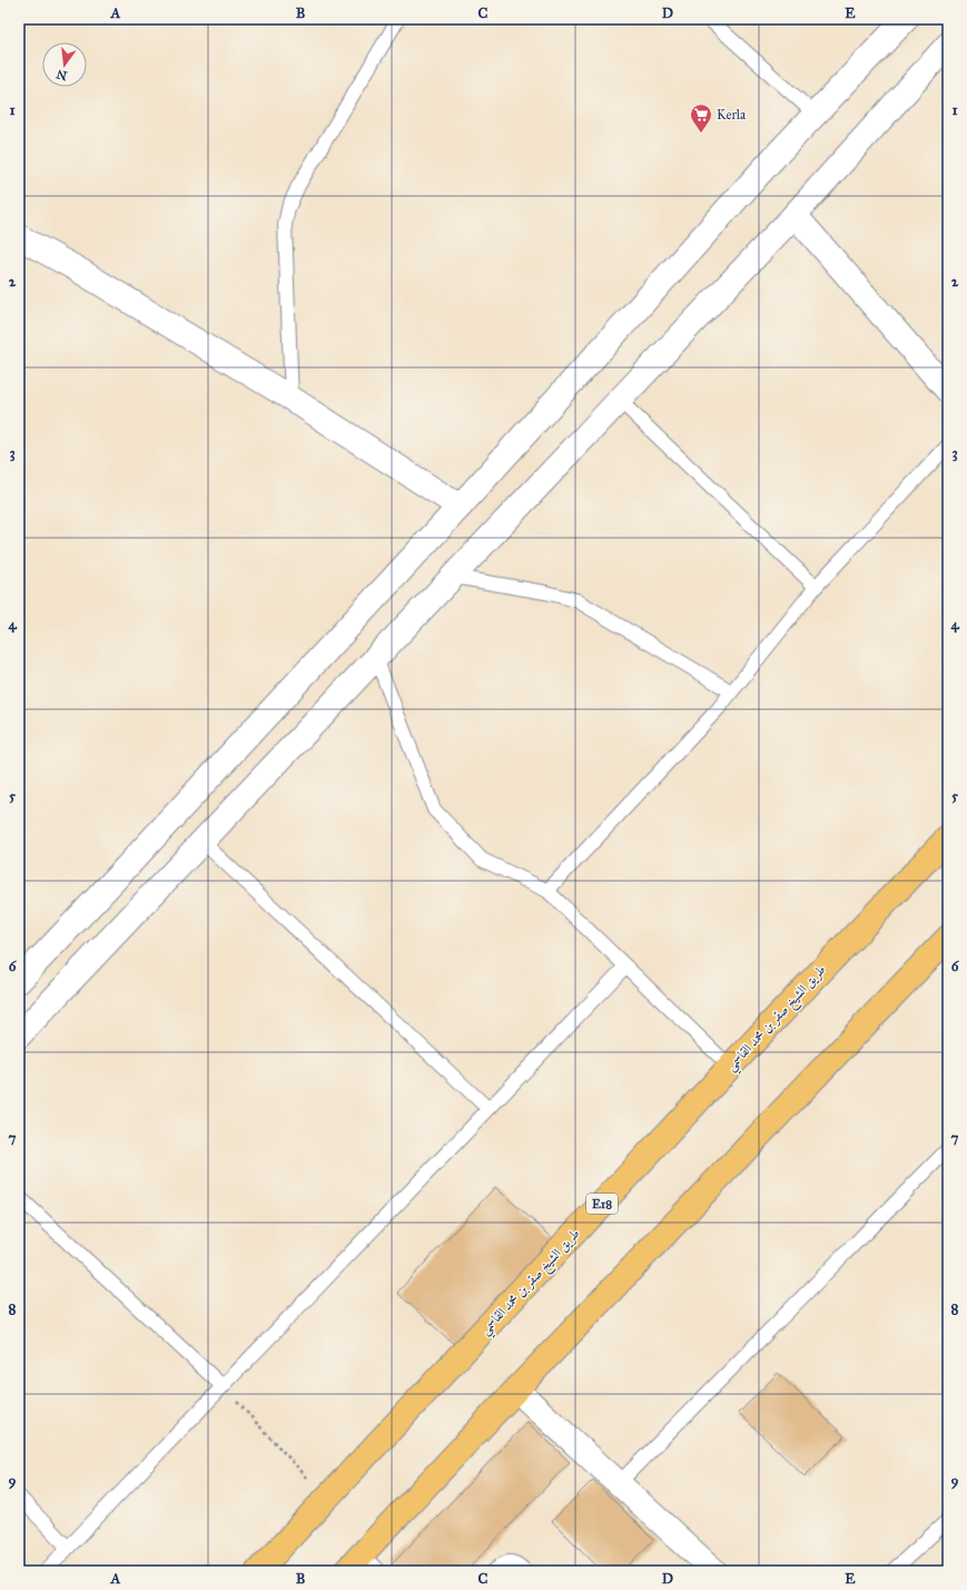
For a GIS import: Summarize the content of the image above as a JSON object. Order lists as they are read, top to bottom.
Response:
{
  "streets": {
    "highway": ["طريق الشيخ صقر بن محمد القاسمي", "E18"]
  },
  "places": {
    "supermarket": ["Kerla"]
  },
  "north": "bottom",
  "grid": {
    "columns": [
      "A",
      "B",
      "C",
      "D",
      "E"
    ],
    "rows": [
      "1",
      "2",
      "3",
      "4",
      "5",
      "6",
      "7",
      "8",
      "9"
    ]
  }
}
